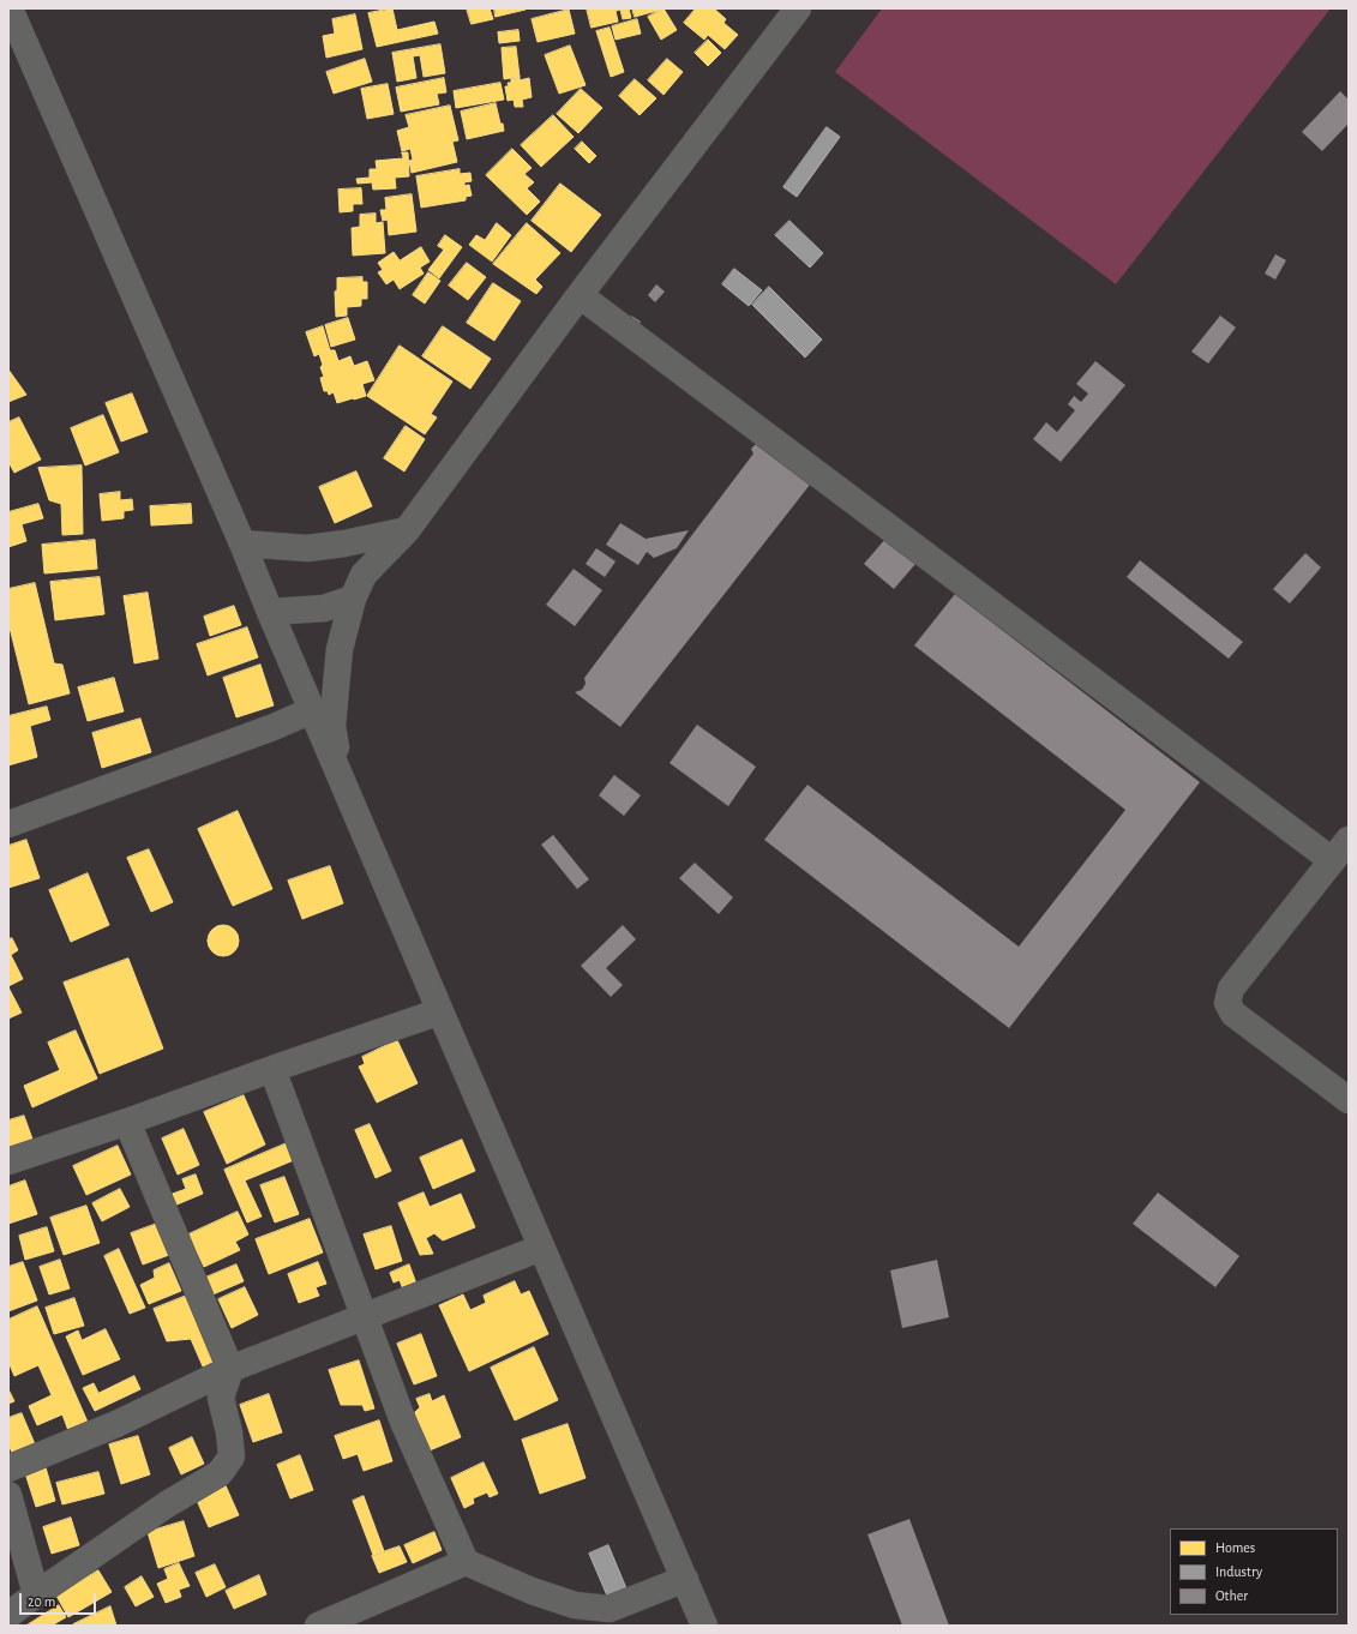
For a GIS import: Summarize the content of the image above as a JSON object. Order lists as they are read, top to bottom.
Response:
{
  "legend": ["Homes", "Industry", "Other"],
  "scale_bar": "20 m"
}
